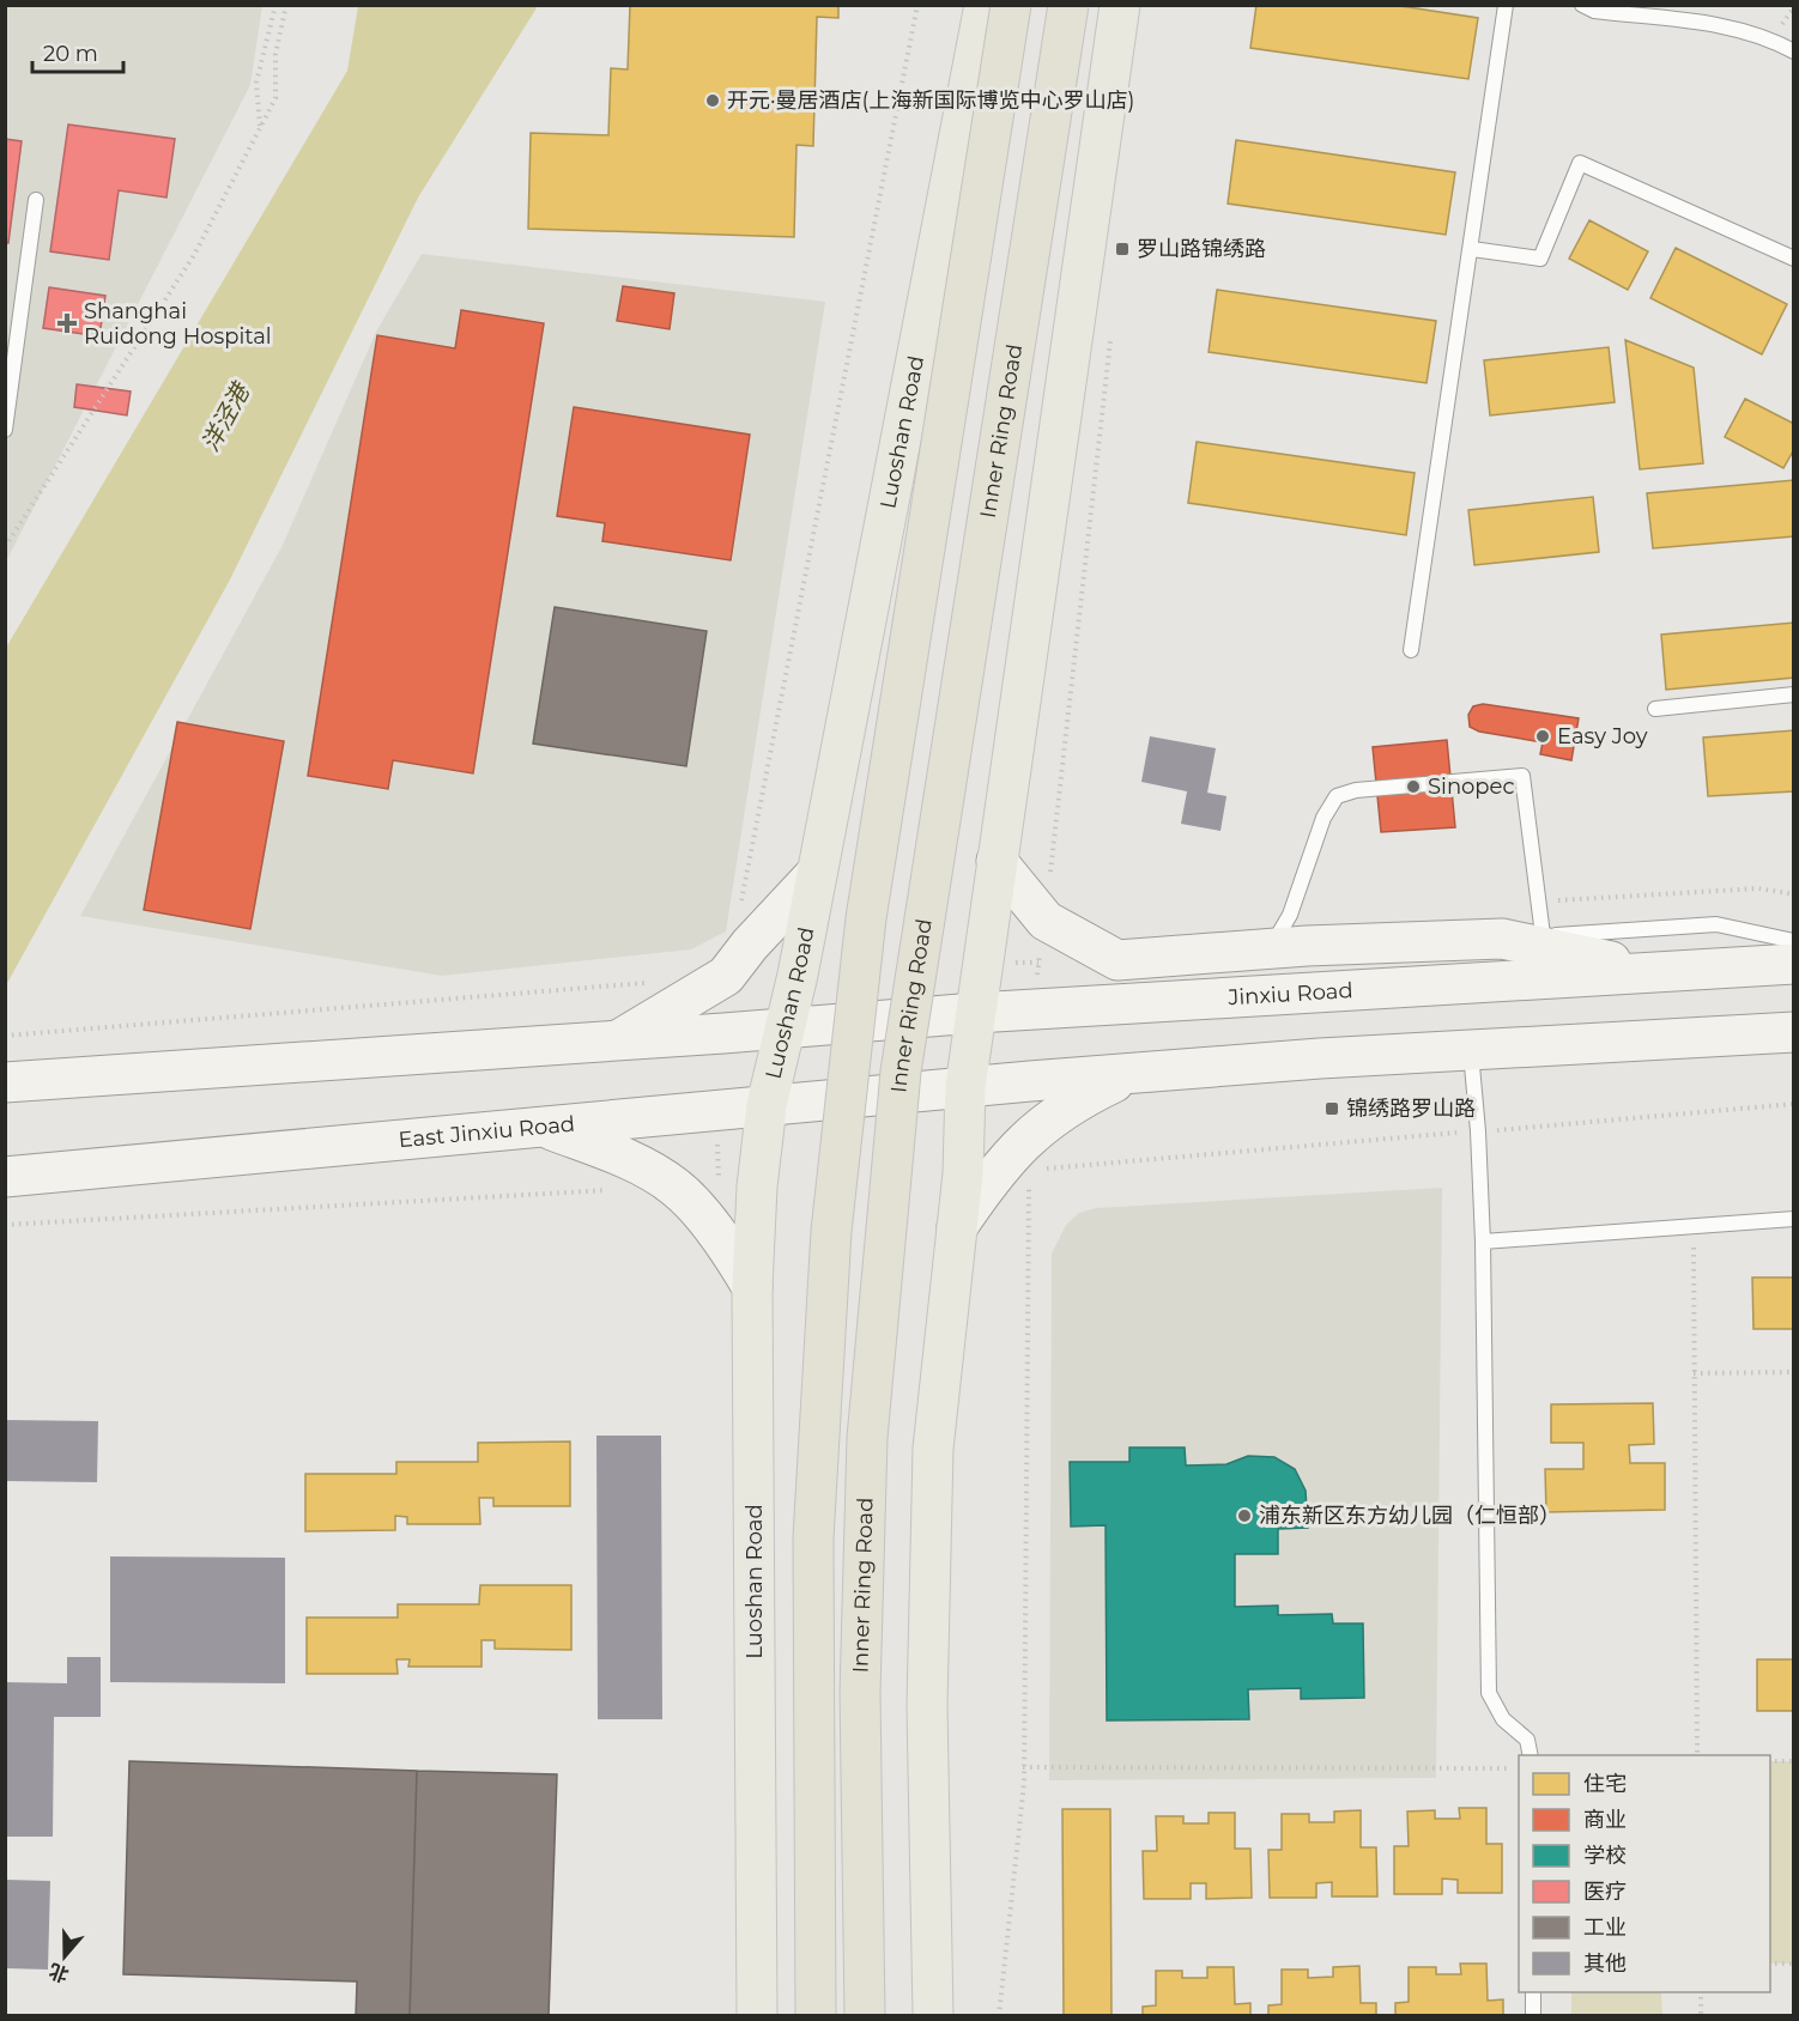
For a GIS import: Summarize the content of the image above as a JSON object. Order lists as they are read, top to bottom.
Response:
{
  "streets": {
    "highway": ["Inner Ring Road"],
    "main road": ["Luoshan Road", "Jinxiu Road", "East Jinxiu Road"]
  },
  "crossings": [
    ["Luoshan Road", "Jinxiu Road"],
    ["Luoshan Road", "East Jinxiu Road"]
  ],
  "water": ["洋泾港"],
  "places": {
    "other": [
      "开元·曼居酒店(上海新国际博览中心罗山店)",
      "Easy Joy",
      "Sinopec",
      "浦东新区东方幼儿园（仁恒部）"
    ],
    "transit": ["罗山路锦绣路", "锦绣路罗山路"],
    "health": ["Shanghai Ruidong Hospital"]
  },
  "legend": [
    "住宅",
    "商业",
    "学校",
    "医疗",
    "工业",
    "其他"
  ],
  "scale_bar": "20 m",
  "north": "bottom"
}
